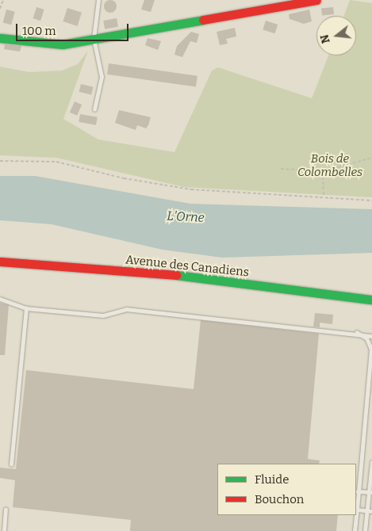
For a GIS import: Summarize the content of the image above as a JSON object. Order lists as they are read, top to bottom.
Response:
{
  "streets": {
    "street": ["Avenue des Canadiens"]
  },
  "water": ["L'Orne"],
  "parks": ["Bois de Colombelles"],
  "legend": ["Fluide", "Bouchon"],
  "scale_bar": "100 m",
  "north": "left"
}
